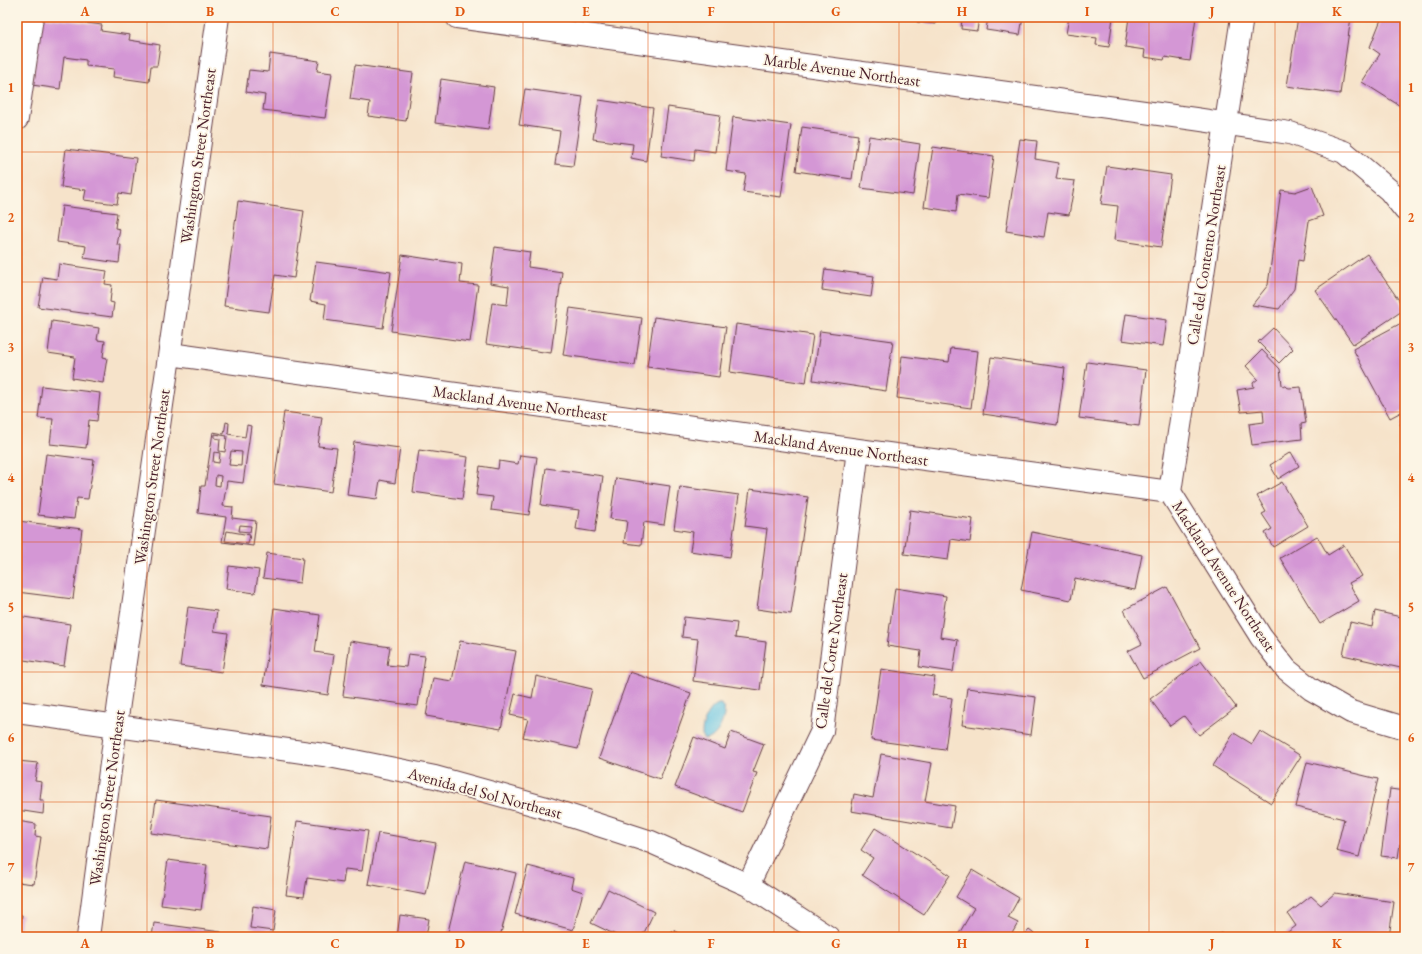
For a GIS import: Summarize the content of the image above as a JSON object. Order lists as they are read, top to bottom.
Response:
{
  "streets": {
    "street": [
      "Marble Avenue Northeast",
      "Washington Street Northeast",
      "Calle del Contento Northeast",
      "Mackland Avenue Northeast",
      "Calle del Corte Northeast",
      "Avenida del Sol Northeast"
    ]
  },
  "crossings": [
    ["Marble Avenue Northeast", "Calle del Contento Northeast"],
    ["Washington Street Northeast", "Mackland Avenue Northeast"],
    ["Washington Street Northeast", "Avenida del Sol Northeast"],
    ["Calle del Contento Northeast", "Mackland Avenue Northeast"],
    ["Mackland Avenue Northeast", "Calle del Corte Northeast"],
    ["Calle del Corte Northeast", "Avenida del Sol Northeast"]
  ],
  "grid": {
    "columns": [
      "A",
      "B",
      "C",
      "D",
      "E",
      "F",
      "G",
      "H",
      "I",
      "J",
      "K"
    ],
    "rows": [
      "1",
      "2",
      "3",
      "4",
      "5",
      "6",
      "7"
    ]
  }
}
